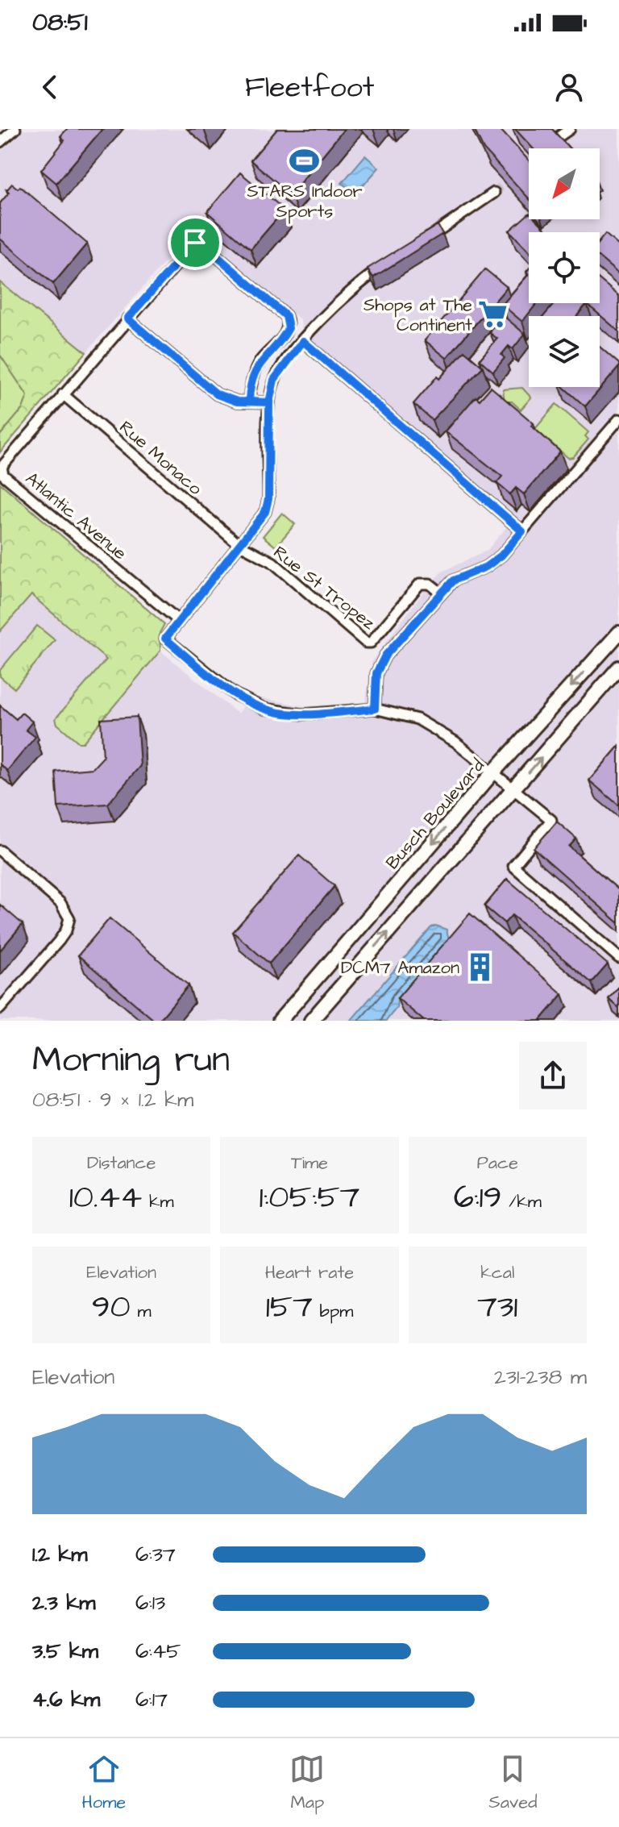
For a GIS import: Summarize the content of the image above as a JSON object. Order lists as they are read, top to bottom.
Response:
{
  "streets": {
    "main road": ["Busch Boulevard"],
    "street": ["Rue Monaco", "Atlantic Avenue", "Rue St Tropez"]
  },
  "crossings": [
    ["Rue Monaco", "Atlantic Avenue"],
    ["Rue Monaco", "Rue St Tropez"]
  ],
  "places": {
    "sports": ["STARS Indoor Sports"],
    "supermarket": ["Shops at The Continent"],
    "building": ["DCM7 Amazon"]
  },
  "north": "bottom left",
  "page": {
    "status": "08:51",
    "header": "Fleetfoot",
    "heading": ["Morning run", "08:51 · 9 × 1.2 km"],
    "stats": [
      ["Distance", "10.44 km"],
      ["Time", "1:05:57"],
      ["Pace", "6:19 /km"],
      ["Elevation", "90 m"],
      ["Heart rate", "157 bpm"],
      ["kcal", "731"]
    ],
    "chart": ["Elevation", "231–238 m"],
    "list": [
      {
        "name": "1.2 km",
        "note": "6:37"
      },
      {
        "name": "2.3 km",
        "note": "6:13"
      },
      {
        "name": "3.5 km",
        "note": "6:45"
      },
      {
        "name": "4.6 km",
        "note": "6:17"
      }
    ],
    "tabs": ["Home", "Map", "Saved"]
  }
}
